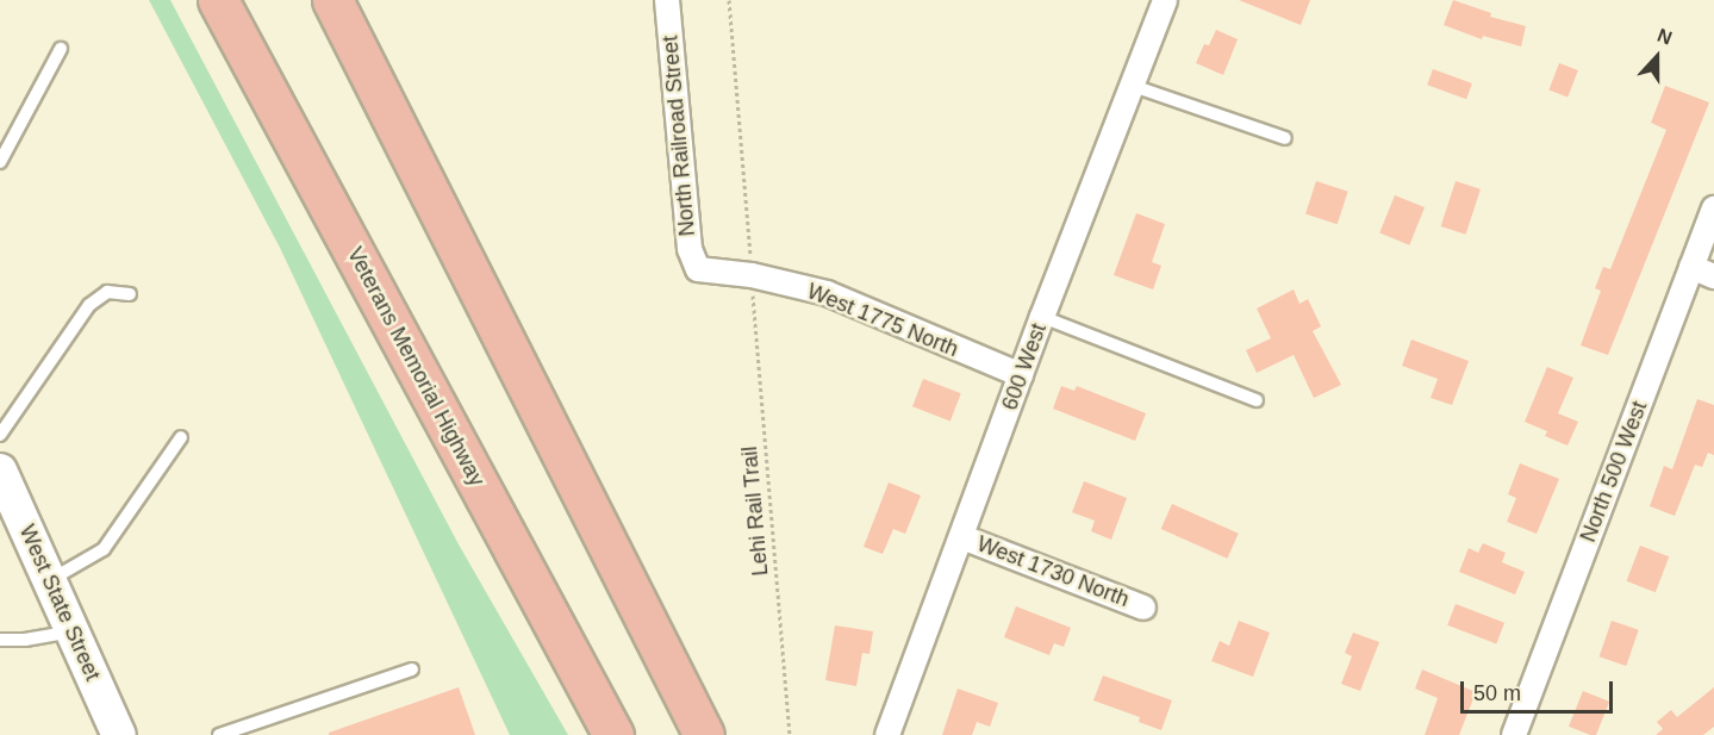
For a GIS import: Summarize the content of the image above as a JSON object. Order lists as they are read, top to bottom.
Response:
{
  "streets": {
    "highway": ["Veterans Memorial Highway"],
    "main road": ["West State Street"],
    "street": [
      "North Railroad Street",
      "West 1775 North",
      "600 West",
      "North 500 West",
      "West 1730 North"
    ],
    "path": ["Lehi Rail Trail"]
  },
  "crossings": [
    ["North Railroad Street", "West 1775 North"],
    ["West 1775 North", "600 West"],
    ["600 West", "West 1730 North"]
  ],
  "scale_bar": "50 m",
  "north": "top"
}
